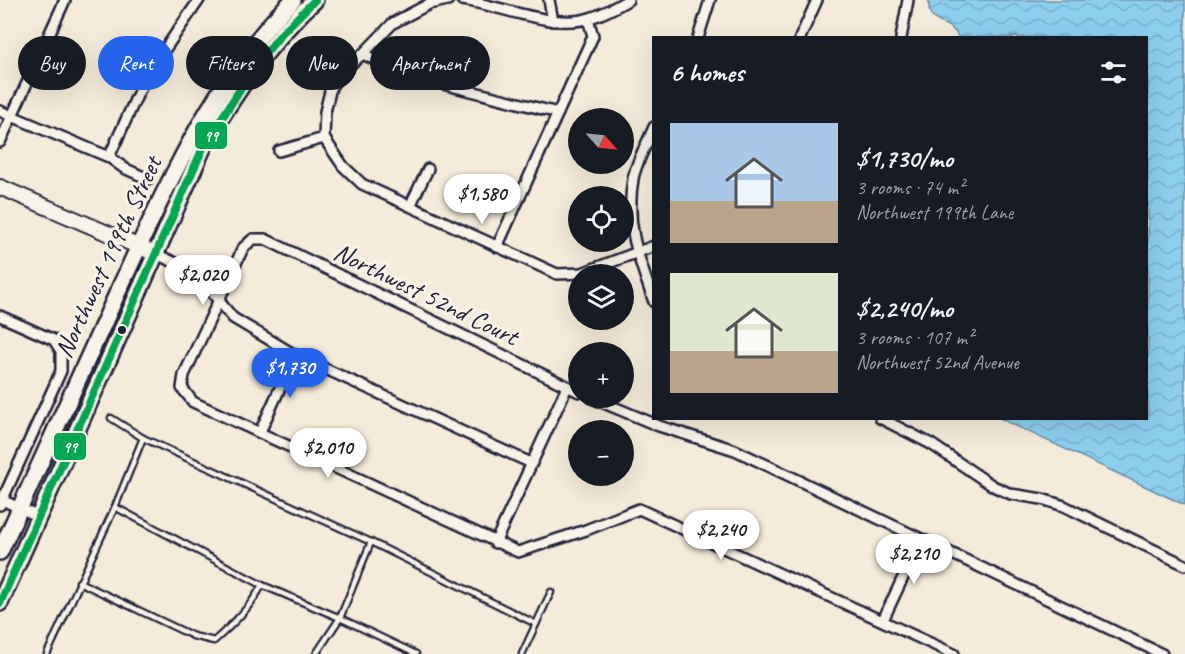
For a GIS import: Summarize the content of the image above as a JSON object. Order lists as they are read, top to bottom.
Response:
{
  "streets": {
    "main road": ["Northwest 199th Street"],
    "street": ["Northwest 52nd Court"]
  },
  "lines": ["transit line 99"],
  "north": "bottom right",
  "page": {
    "chip": [
      "Buy",
      "Rent",
      "Filters",
      "New",
      "Apartment"
    ],
    "heading": "6 homes",
    "map_buttons": ["+", "−"],
    "list": [
      {
        "name": "$1,730/mo",
        "note": "3 rooms · 74 m² · Northwest 199th Lane"
      },
      {
        "name": "$2,240/mo",
        "note": "3 rooms · 107 m² · Northwest 52nd Avenue"
      }
    ],
    "price": [
      "$1,580",
      "$2,020",
      "$1,730",
      "$2,010",
      "$2,240",
      "$2,210"
    ]
  }
}
